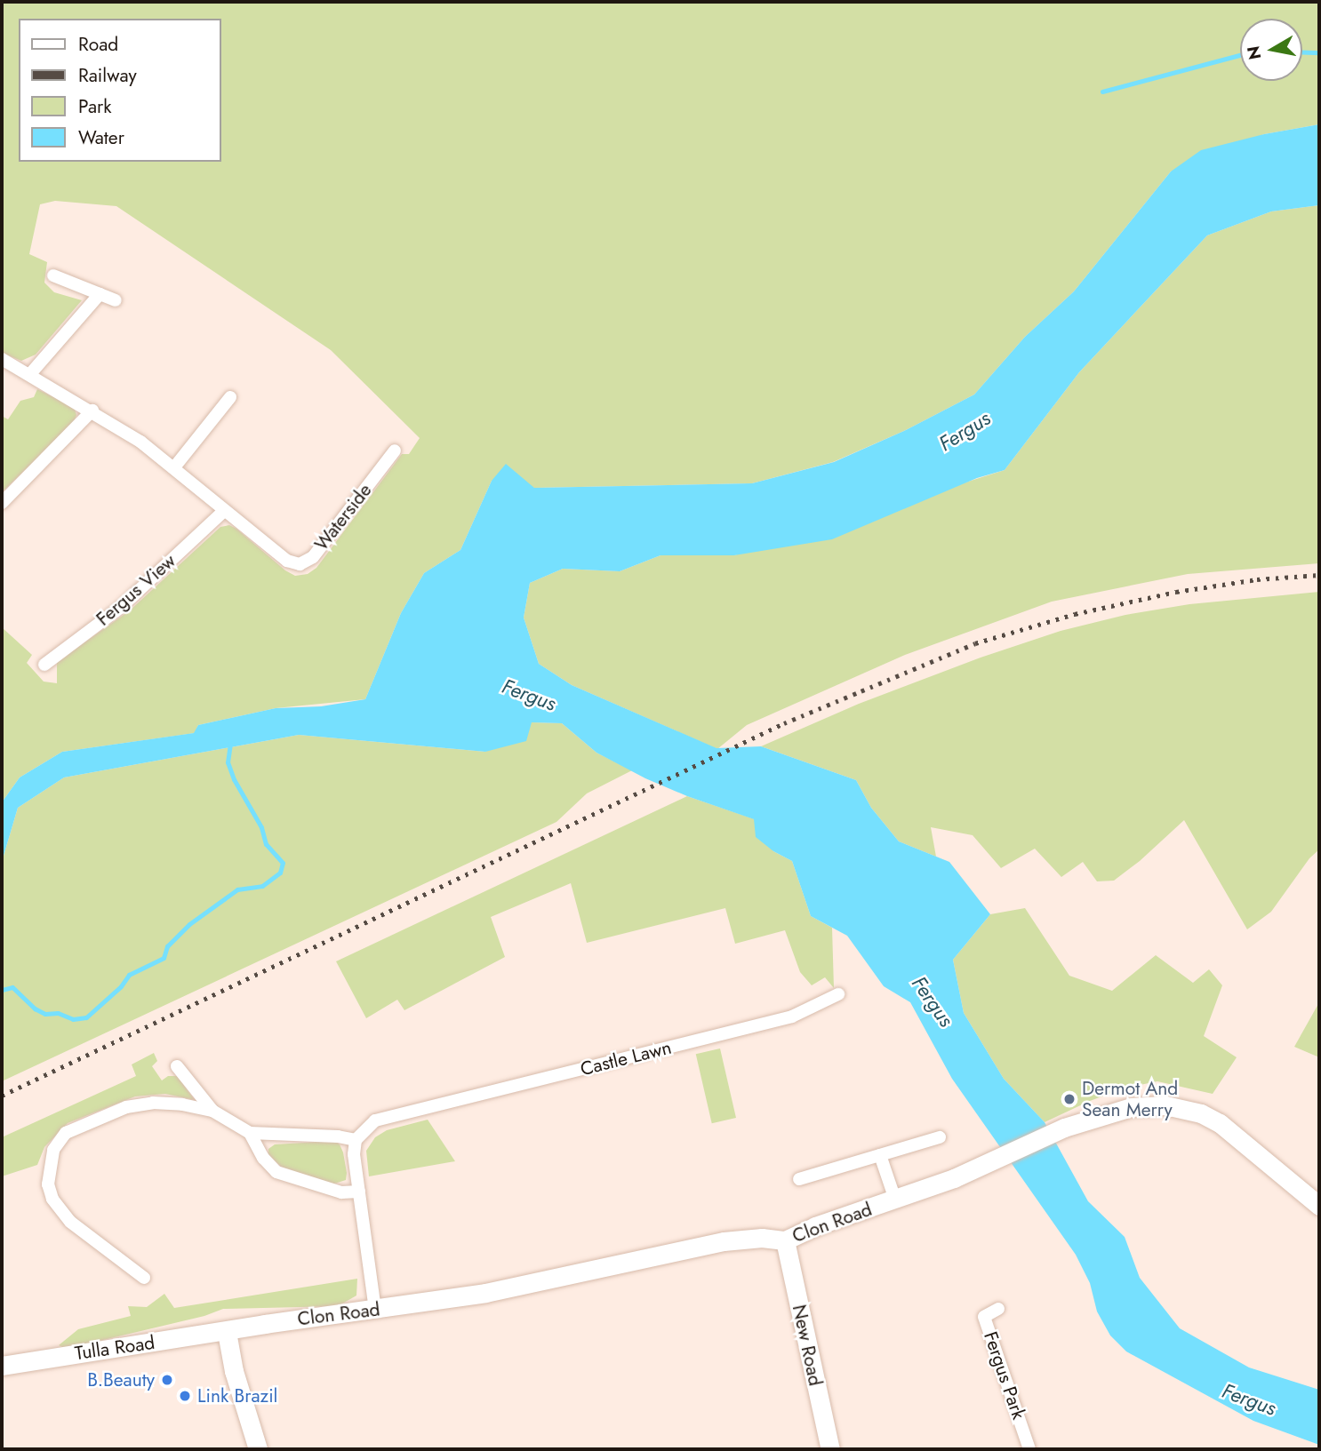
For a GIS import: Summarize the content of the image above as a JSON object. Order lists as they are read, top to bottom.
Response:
{
  "streets": {
    "main road": ["Clon Road", "New Road", "Tulla Road"],
    "street": [
      "Waterside",
      "Fergus View",
      "Castle Lawn",
      "Fergus Park"
    ]
  },
  "crossings": [
    ["Waterside", "Fergus View"],
    ["Clon Road", "New Road"],
    ["Clon Road", "Tulla Road"]
  ],
  "water": ["Fergus"],
  "places": ["Dermot And Sean Merry", "B.Beauty", "Link Brazil"],
  "legend": [
    "Road",
    "Railway",
    "Park",
    "Water"
  ],
  "north": "left"
}
